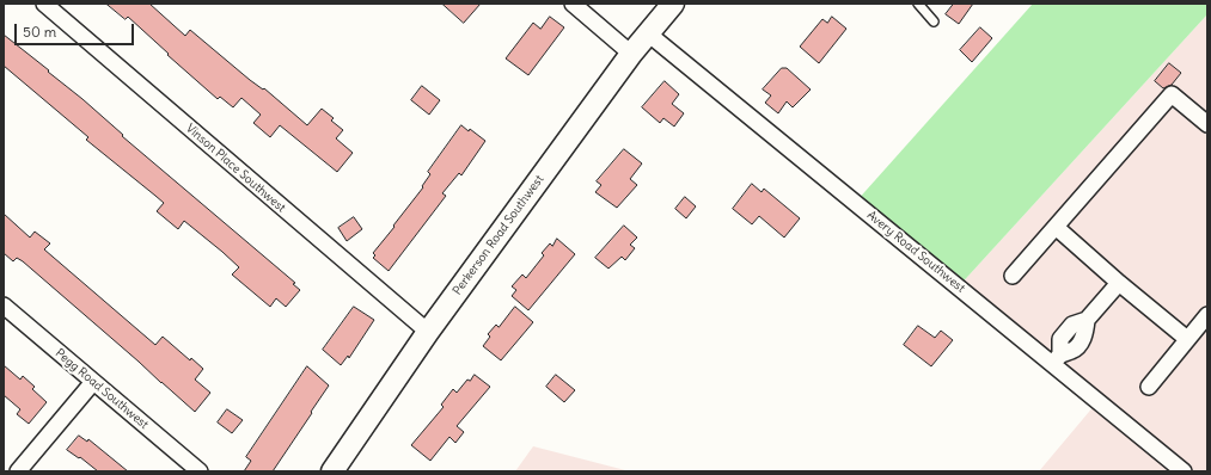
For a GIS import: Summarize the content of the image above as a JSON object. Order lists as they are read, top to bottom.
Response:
{
  "streets": {
    "street": [
      "Vinson Place Southwest",
      "Perkerson Road Southwest",
      "Avery Road Southwest",
      "Pegg Road Southwest"
    ]
  },
  "crossings": [
    ["Vinson Place Southwest", "Perkerson Road Southwest"],
    ["Perkerson Road Southwest", "Avery Road Southwest"]
  ],
  "scale_bar": "50 m"
}
